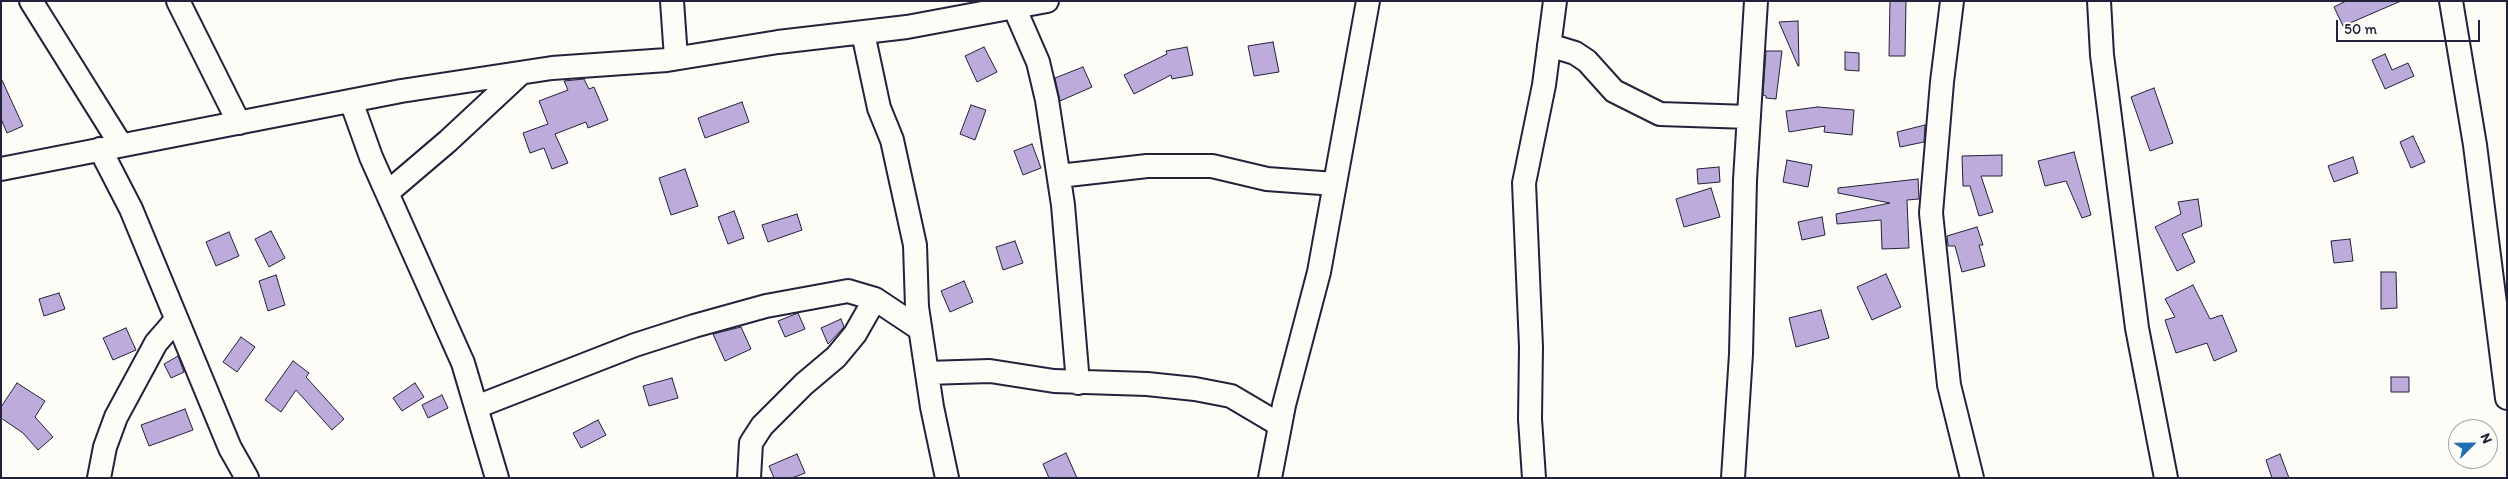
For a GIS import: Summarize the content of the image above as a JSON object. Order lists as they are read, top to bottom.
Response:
{
  "scale_bar": "50 m",
  "north": "top right"
}
